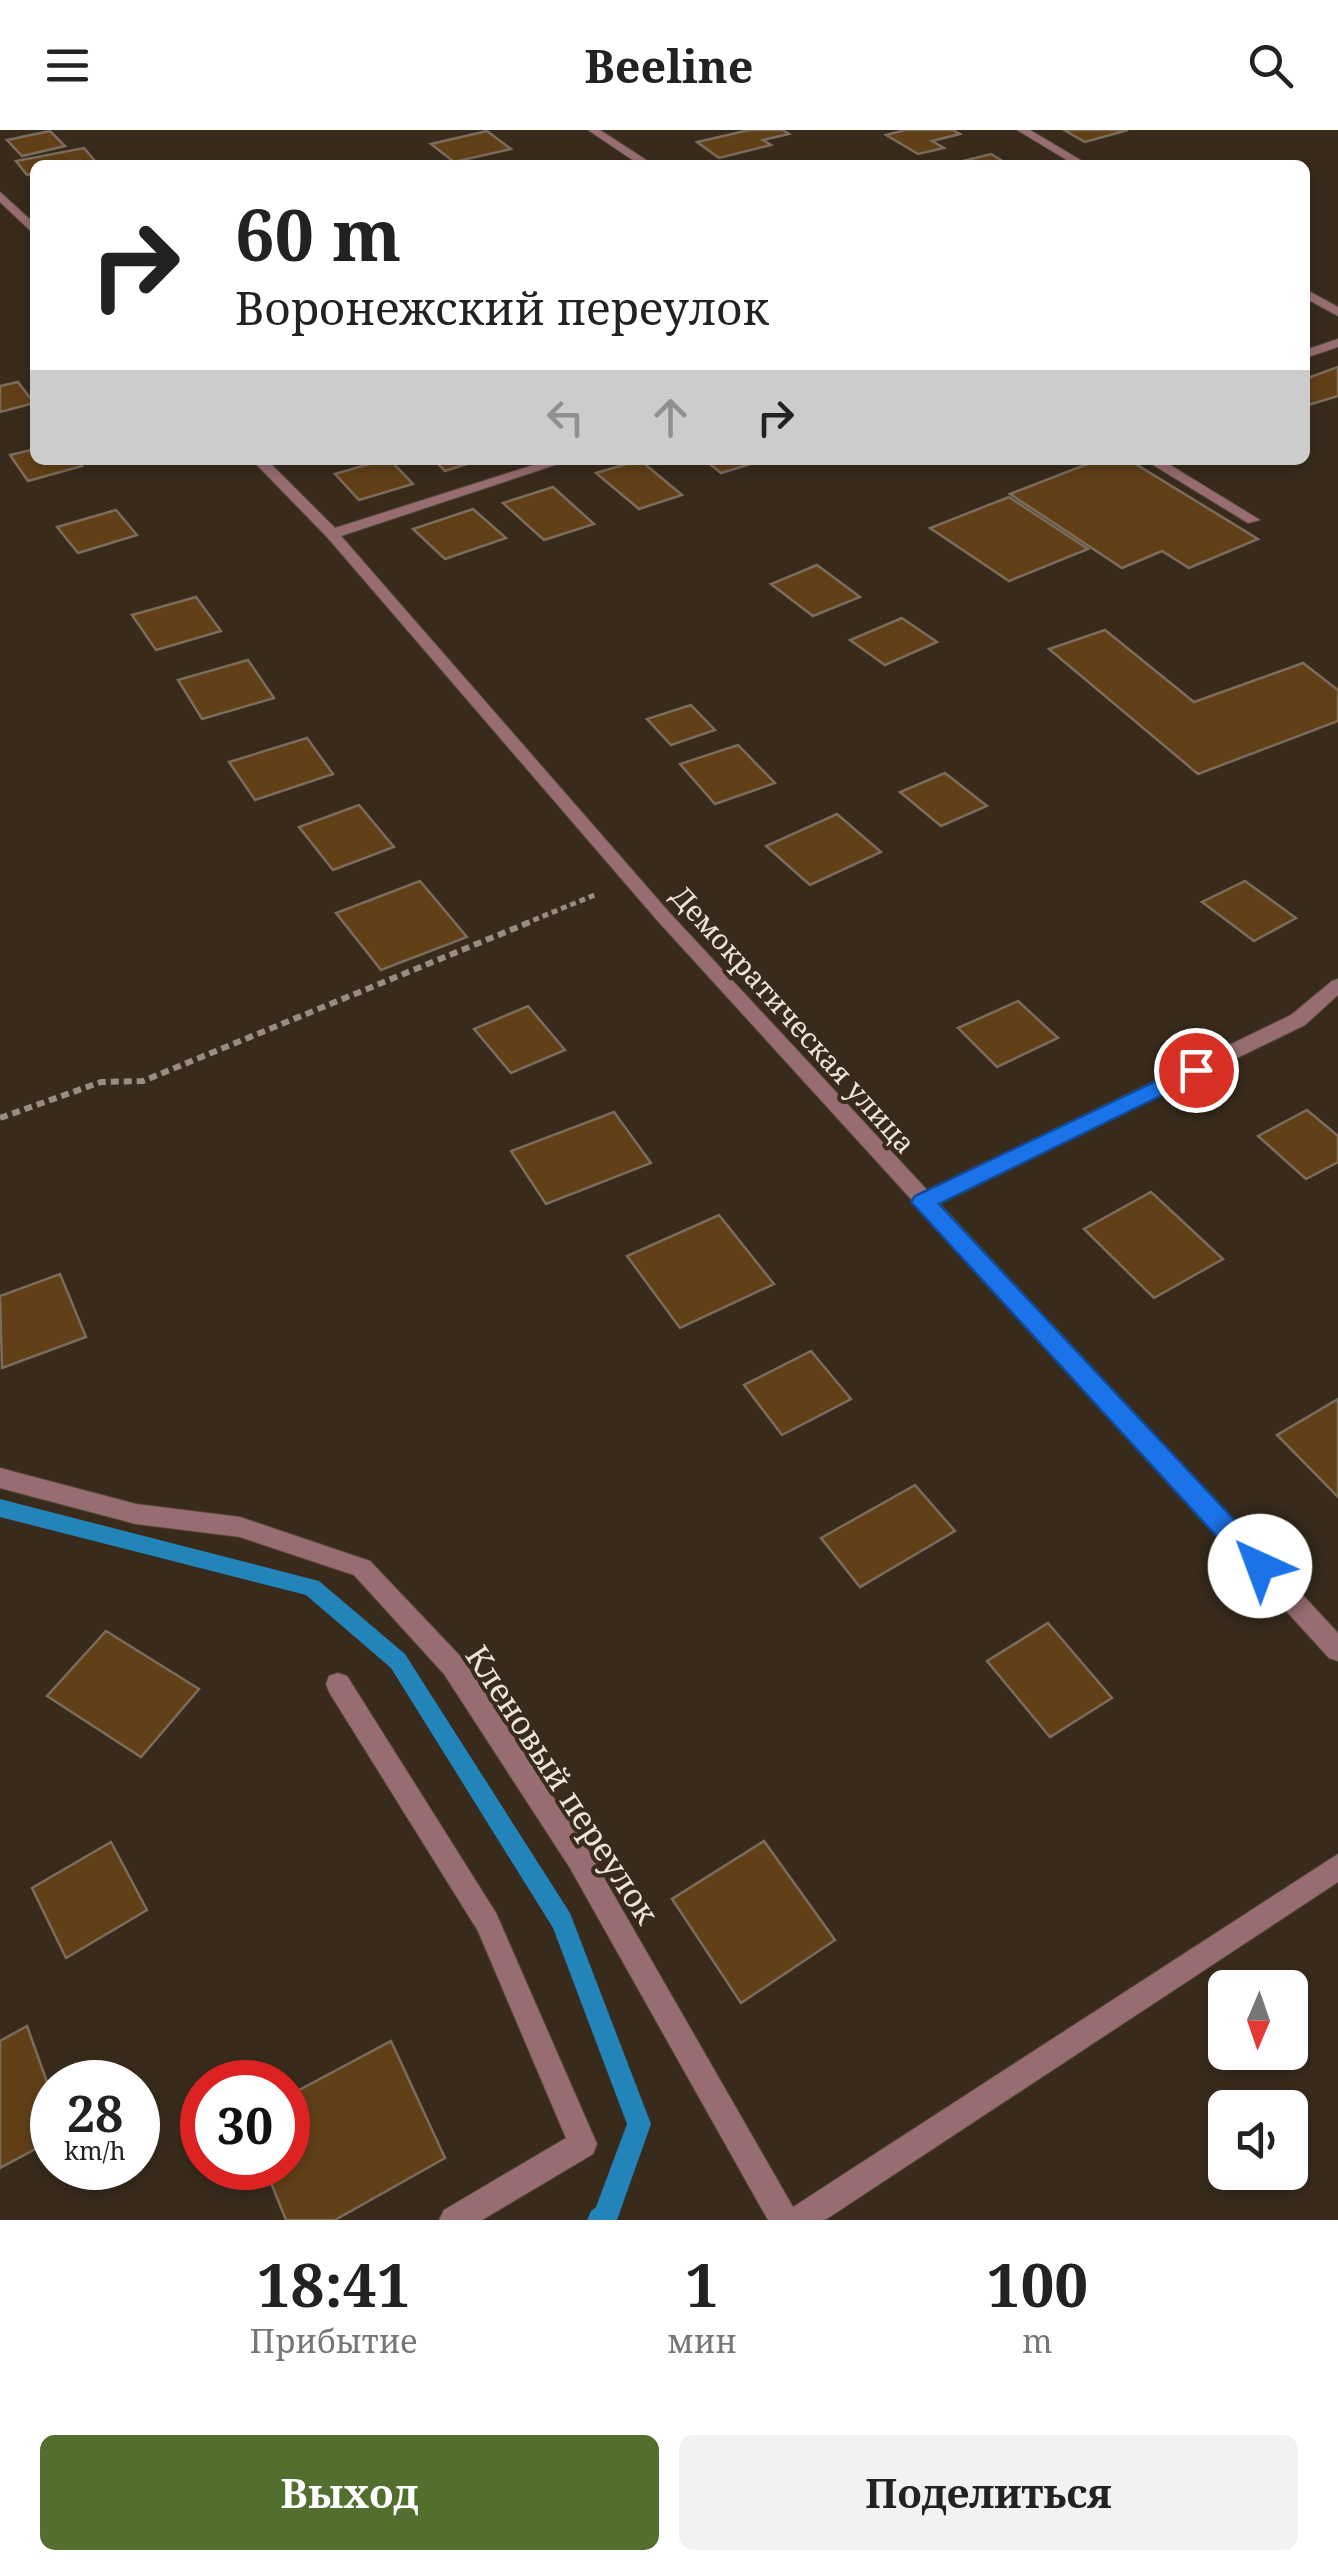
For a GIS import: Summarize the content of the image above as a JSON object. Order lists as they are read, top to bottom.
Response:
{
  "streets": {
    "street": ["Демократическая улица", "Кленовый переулок"]
  },
  "north": "bottom",
  "page": {
    "header": "Beeline",
    "turn": ["60 m", "Воронежский переулок"],
    "speed": "28 km/h",
    "limit": "30",
    "eta": [
      "18:41",
      "Прибытие",
      "1",
      "мин",
      "100",
      "m"
    ],
    "buttons": ["Выход", "Поделиться"]
  }
}
